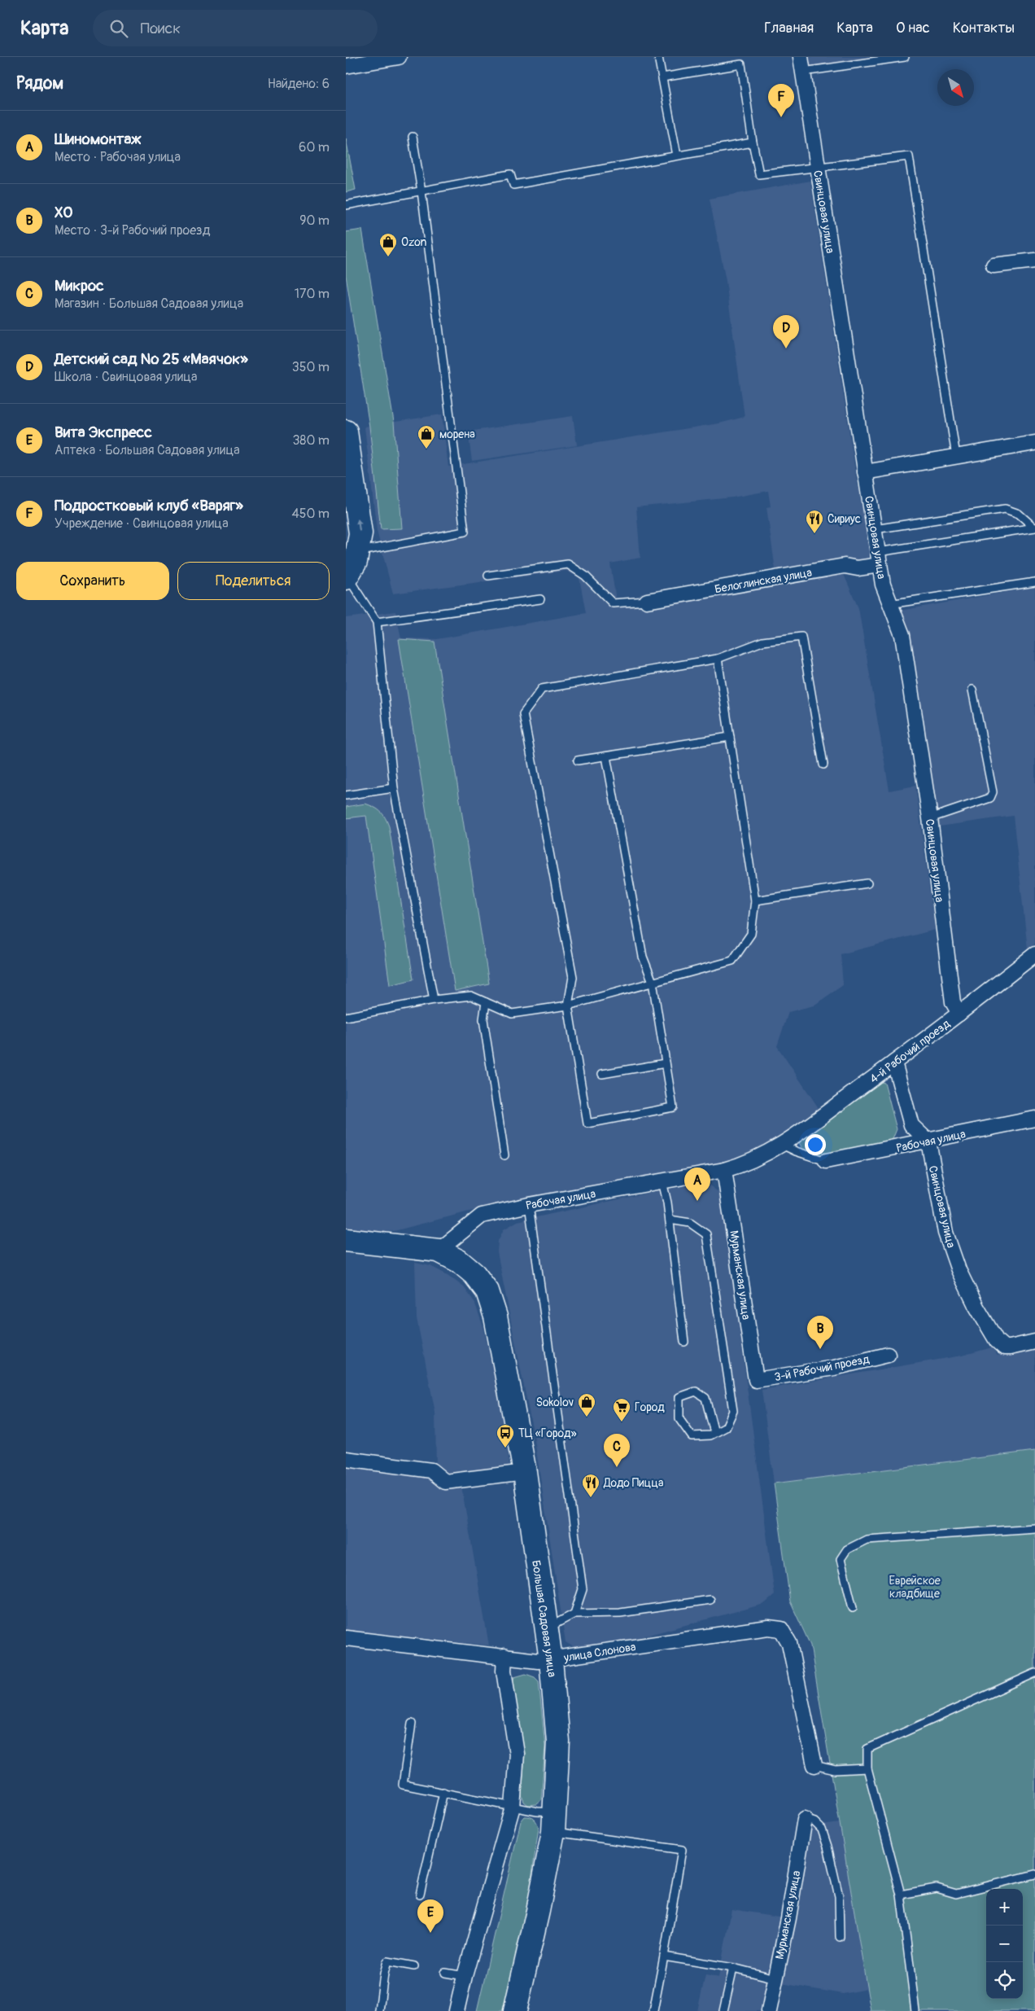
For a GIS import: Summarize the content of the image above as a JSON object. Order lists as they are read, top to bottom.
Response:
{
  "streets": {
    "main road": ["Большая Садовая улица"],
    "street": [
      "Свинцовая улица",
      "Белоглинская улица",
      "4-й Рабочий проезд",
      "Рабочая улица",
      "Мурманская улица",
      "3-й Рабочий проезд",
      "улица Слонова"
    ]
  },
  "crossings": [
    ["Свинцовая улица", "Белоглинская улица"],
    ["Свинцовая улица", "4-й Рабочий проезд"],
    ["Свинцовая улица", "Рабочая улица"],
    ["4-й Рабочий проезд", "Рабочая улица"],
    ["Рабочая улица", "Мурманская улица"],
    ["Рабочая улица", "Большая Садовая улица"],
    ["Мурманская улица", "3-й Рабочий проезд"],
    ["Большая Садовая улица", "улица Слонова"]
  ],
  "parks": ["Еврейское кладбище"],
  "places": {
    "shop": ["Ozon", "морена", "Sokolov"],
    "restaurant": ["Сириус", "Додо Пицца"],
    "supermarket": ["Город"],
    "bus stop": ["ТЦ «Город»"]
  },
  "north": "bottom right",
  "page": {
    "header": "Карта",
    "search": "Поиск",
    "nav": [
      "Главная",
      "Карта",
      "О нас",
      "Контакты"
    ],
    "heading": ["Рядом", "Найдено: 6"],
    "pins": [
      "F",
      "D",
      "A",
      "B",
      "C",
      "E"
    ],
    "list": [
      {
        "mark": "A",
        "name": "Шиномонтаж",
        "note": "Место · Рабочая улица",
        "value": "60 m"
      },
      {
        "mark": "B",
        "name": "ХО",
        "note": "Место · 3-й Рабочий проезд",
        "value": "90 m"
      },
      {
        "mark": "C",
        "name": "Микрос",
        "note": "Магазин · Большая Садовая улица",
        "value": "170 m"
      },
      {
        "mark": "D",
        "name": "Детский сад № 25 «Маячок»",
        "note": "Школа · Свинцовая улица",
        "value": "350 m"
      },
      {
        "mark": "E",
        "name": "Вита Экспресс",
        "note": "Аптека · Большая Садовая улица",
        "value": "380 m"
      },
      {
        "mark": "F",
        "name": "Подростковый клуб «Варяг»",
        "note": "Учреждение · Свинцовая улица",
        "value": "450 m"
      }
    ],
    "buttons": ["Сохранить", "Поделиться"],
    "map_buttons": ["+", "−"]
  }
}
